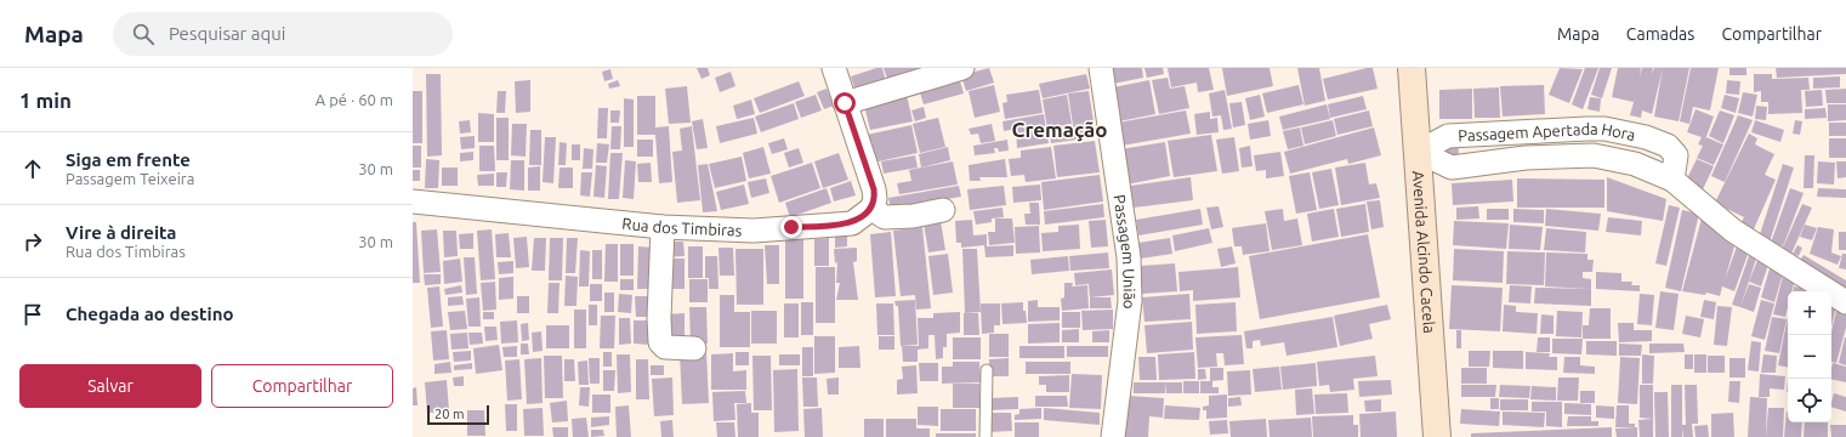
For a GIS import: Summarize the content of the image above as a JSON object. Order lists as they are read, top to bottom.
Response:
{
  "streets": {
    "main road": ["Avenida Alcindo Cacela"],
    "street": ["Passagem Apertada Hora", "Rua dos Timbiras", "Passagem União"]
  },
  "crossings": [
    ["Passagem Apertada Hora", "Avenida Alcindo Cacela"]
  ],
  "districts": ["Cremação"],
  "scale_bar": "20 m",
  "page": {
    "header": "Mapa",
    "search": "Pesquisar aqui",
    "nav": ["Mapa", "Camadas", "Compartilhar"],
    "heading": ["1 min", "A pé · 60 m"],
    "list": [
      ["Siga em frente", "Passagem Teixeira", "30 m"],
      ["Vire à direita", "Rua dos Timbiras", "30 m"],
      "Chegada ao destino"
    ],
    "map_buttons": ["+", "−"],
    "buttons": ["Salvar", "Compartilhar"],
    "scale": "20 m"
  }
}
